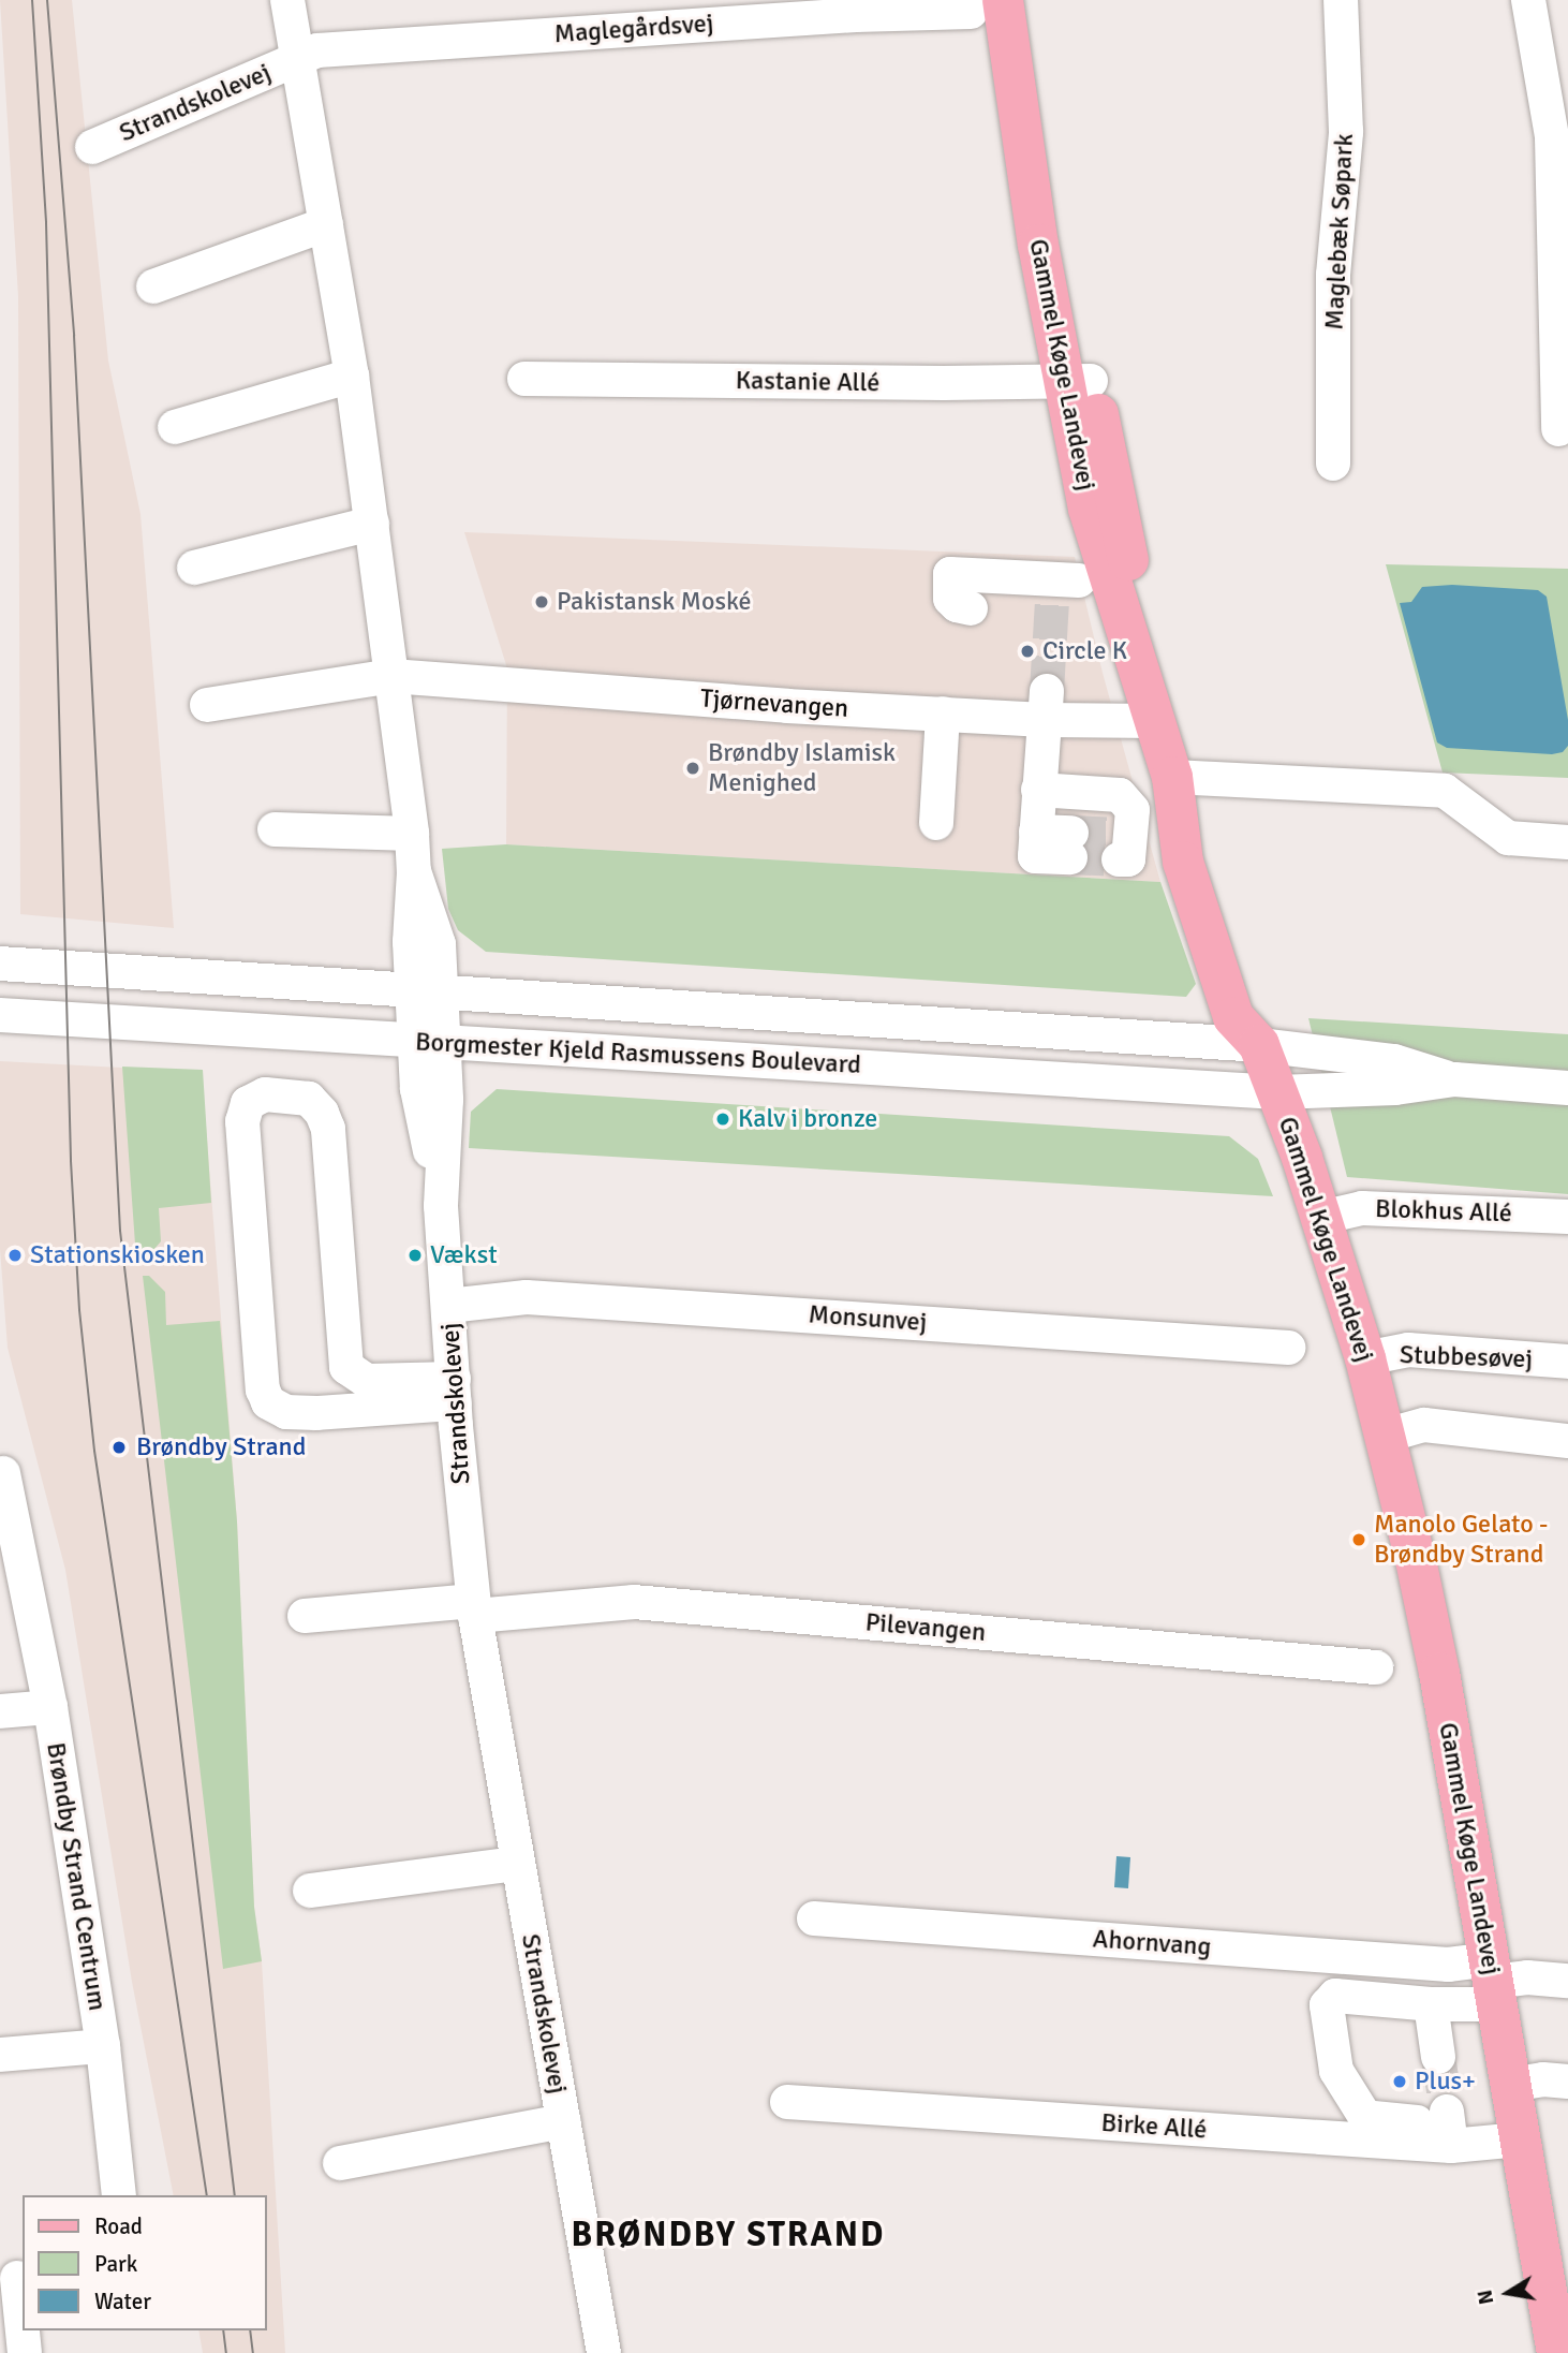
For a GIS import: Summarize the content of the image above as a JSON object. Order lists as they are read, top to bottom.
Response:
{
  "streets": {
    "main road": ["Gammel Køge Landevej"],
    "street": [
      "Maglegårdsvej",
      "Strandskolevej",
      "Maglebæk Søpark",
      "Kastanie Allé",
      "Tjørnevangen",
      "Borgmester Kjeld Rasmussens Boulevard",
      "Blokhus Allé",
      "Monsunvej",
      "Stubbesøvej",
      "Pilevangen",
      "Brøndby Strand Centrum",
      "Ahornvang",
      "Birke Allé"
    ]
  },
  "crossings": [
    ["Maglegårdsvej", "Strandskolevej"],
    ["Maglegårdsvej", "Gammel Køge Landevej"],
    ["Strandskolevej", "Tjørnevangen"],
    ["Strandskolevej", "Borgmester Kjeld Rasmussens Boulevard"],
    ["Strandskolevej", "Monsunvej"],
    ["Strandskolevej", "Pilevangen"],
    ["Gammel Køge Landevej", "Kastanie Allé"],
    ["Gammel Køge Landevej", "Tjørnevangen"],
    ["Gammel Køge Landevej", "Borgmester Kjeld Rasmussens Boulevard"],
    ["Gammel Køge Landevej", "Blokhus Allé"],
    ["Gammel Køge Landevej", "Stubbesøvej"],
    ["Gammel Køge Landevej", "Ahornvang"],
    ["Gammel Køge Landevej", "Birke Allé"]
  ],
  "districts": ["BRØNDBY STRAND"],
  "places": [
    "Pakistansk Moské",
    "Circle K",
    "Brøndby Islamisk Menighed",
    "Kalv i bronze",
    "Stationskiosken",
    "Vækst",
    "Brøndby Strand",
    "Manolo Gelato - Brøndby Strand",
    "Plus+"
  ],
  "legend": ["Road", "Park", "Water"],
  "north": "left"
}
